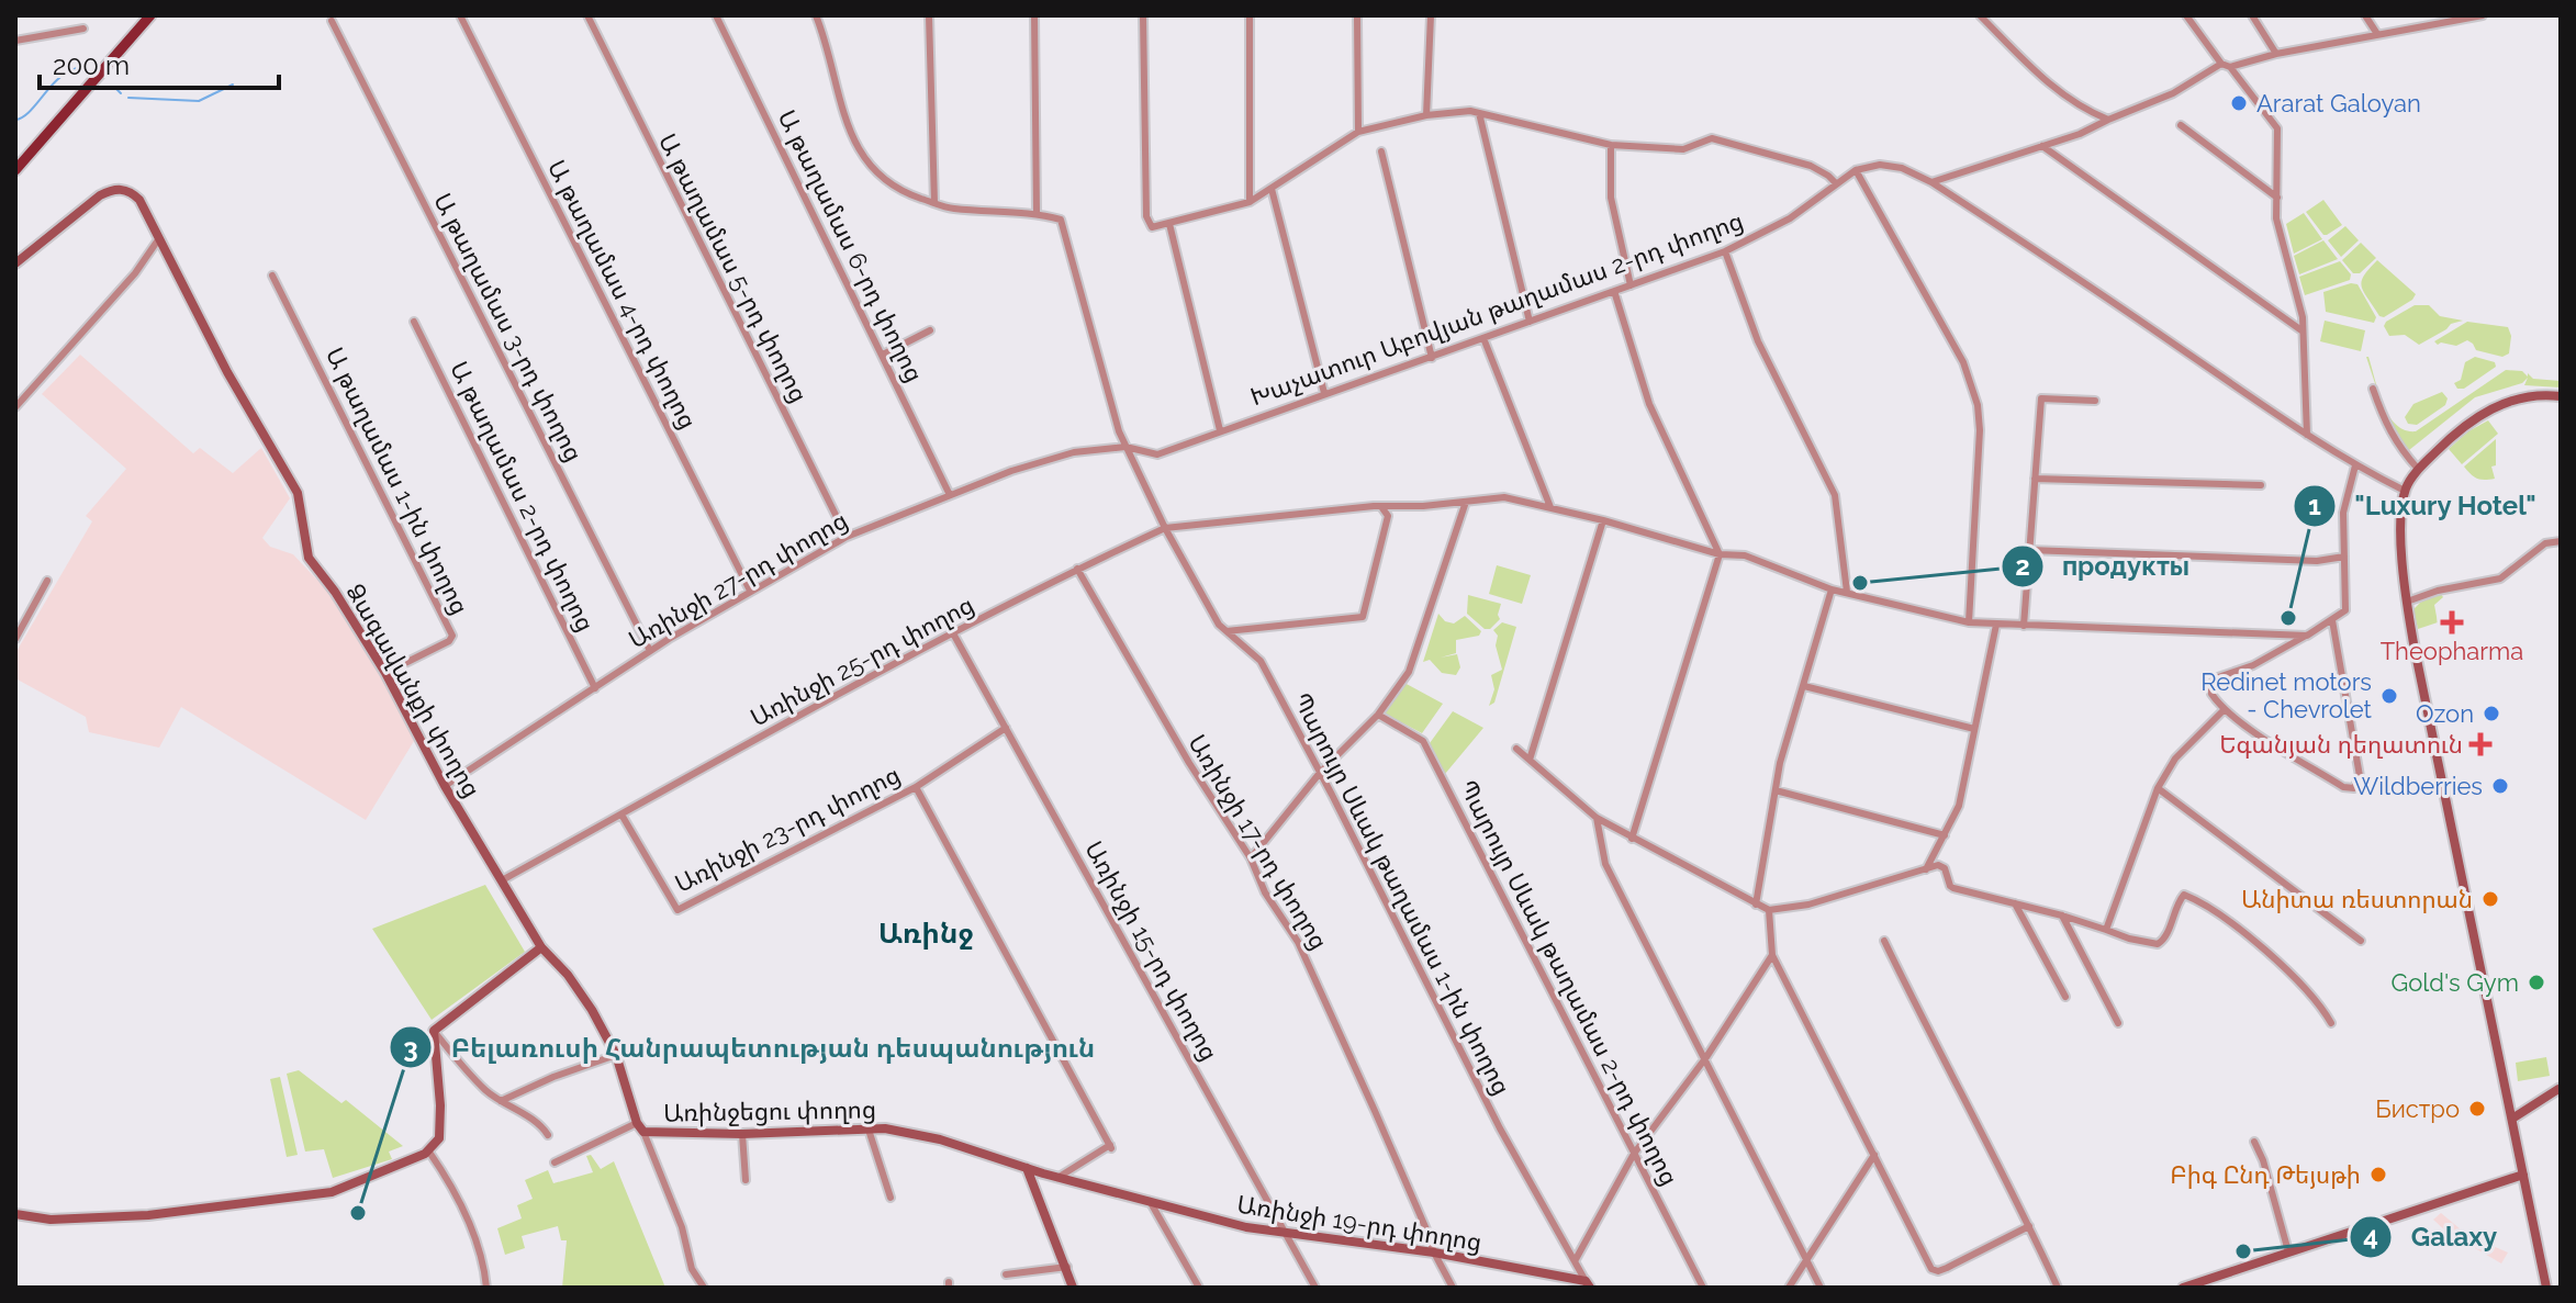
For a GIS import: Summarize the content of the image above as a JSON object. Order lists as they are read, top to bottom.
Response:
{
  "streets": {
    "street": [
      "Ա թաղամաս 6-րդ փողոց",
      "Ա թաղամաս 5-րդ փողոց",
      "Ա թաղամաս 4-րդ փողոց",
      "Խաչատուր Աբովյան թաղամաս 2-րդ փողոց",
      "Ա թաղամաս 3-րդ փողոց",
      "Ա թաղամաս 1-ին փողոց",
      "Ա թաղամաս 2-րդ փողոց",
      "Առինջի 27-րդ փողոց",
      "Առինջի 25-րդ փողոց",
      "Ձագավանքի փողոց",
      "Առինջի 23-րդ փողոց",
      "Առինջի 17-րդ փողոց",
      "Պարույր Սևակ թաղամաս 1-ին փողոց",
      "Առինջի 15-րդ փողոց",
      "Պարույր Սևակ թաղամաս 2-րդ փողոց",
      "Առինջեցու փողոց",
      "Առինջի 19-րդ փողոց"
    ]
  },
  "crossings": [
    ["Ա թաղամաս 6-րդ փողոց", "Առինջի 27-րդ փողոց"],
    ["Ա թաղամաս 5-րդ փողոց", "Առինջի 27-րդ փողոց"],
    ["Ա թաղամաս 4-րդ փողոց", "Առինջի 27-րդ փողոց"],
    ["Խաչատուր Աբովյան թաղամաս 2-րդ փողոց", "Առինջի 27-րդ փողոց"],
    ["Ա թաղամաս 3-րդ փողոց", "Առինջի 27-րդ փողոց"],
    ["Ա թաղամաս 1-ին փողոց", "Ձագավանքի փողոց"],
    ["Ա թաղամաս 2-րդ փողոց", "Առինջի 27-րդ փողոց"],
    ["Առինջի 27-րդ փողոց", "Ձագավանքի փողոց"],
    ["Առինջի 25-րդ փողոց", "Ձագավանքի փողոց"],
    ["Առինջի 25-րդ փողոց", "Առինջի 23-րդ փողոց"],
    ["Առինջի 25-րդ փողոց", "Առինջի 17-րդ փողոց"],
    ["Առինջի 25-րդ փողոց", "Պարույր Սևակ թաղամաս 1-ին փողոց"],
    ["Առինջի 25-րդ փողոց", "Առինջի 15-րդ փողոց"],
    ["Ձագավանքի փողոց", "Առինջեցու փողոց"],
    ["Առինջի 23-րդ փողոց", "Առինջի 15-րդ փողոց"],
    ["Առինջի 17-րդ փողոց", "Առինջի 19-րդ փողոց"],
    ["Պարույր Սևակ թաղամաս 1-ին փողոց", "Առինջի 19-րդ փողոց"],
    ["Առինջի 15-րդ փողոց", "Առինջի 19-րդ փողոց"],
    ["Առինջեցու փողոց", "Առինջի 19-րդ փողոց"]
  ],
  "districts": ["Առինջ"],
  "places": {
    "other": [
      "Ararat Galoyan",
      "продукты",
      "\"Luxury Hotel\"",
      "Redinet motors - Chevrolet",
      "Ozon",
      "Wildberries",
      "Անիտա ռեստորան",
      "Gold's Gym",
      "Бистро",
      "Բիգ Ընդ Թեյսթի",
      "Բելառուսի Հանրապետության դեսպանություն",
      "Galaxy"
    ],
    "health": ["Theopharma", "Եգանյան դեղատուն"]
  },
  "scale_bar": "200 m"
}
